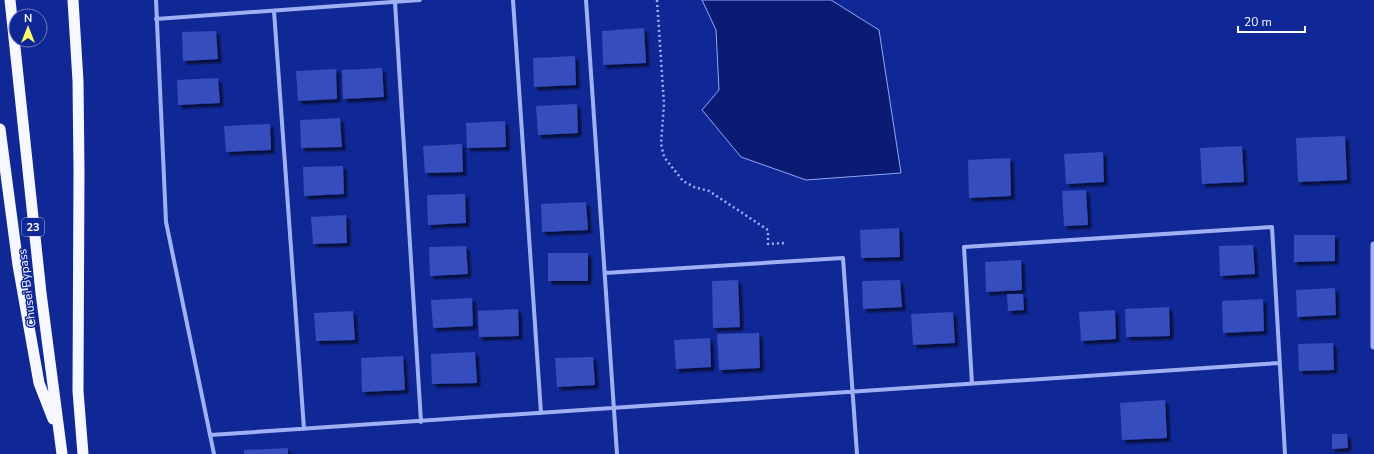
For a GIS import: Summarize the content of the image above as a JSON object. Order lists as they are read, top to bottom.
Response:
{
  "streets": {
    "highway": ["23", "Chusei Bypass"]
  },
  "scale_bar": "20 m",
  "north": "top"
}
